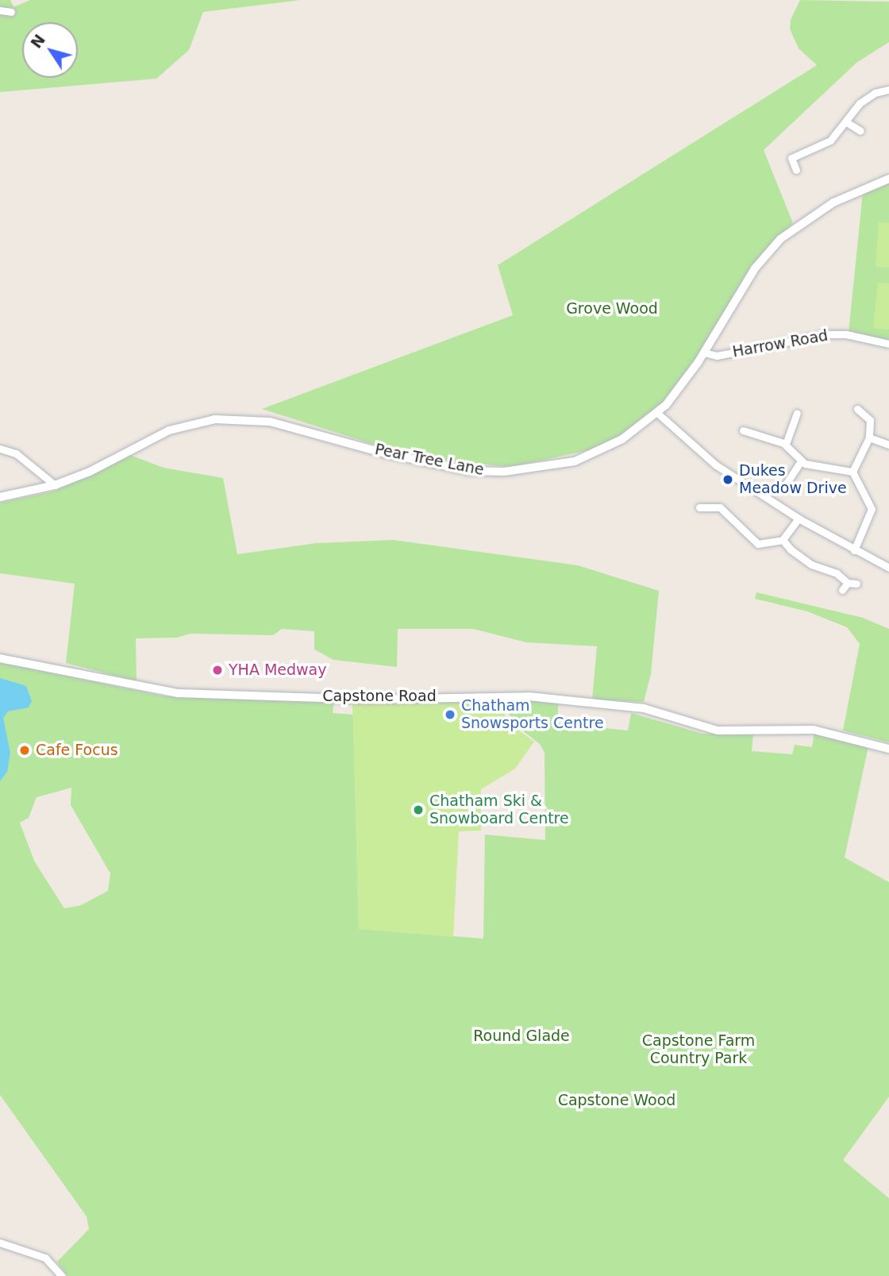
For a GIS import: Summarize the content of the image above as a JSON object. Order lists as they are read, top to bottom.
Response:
{
  "streets": {
    "street": ["Harrow Road", "Pear Tree Lane", "Capstone Road"]
  },
  "crossings": [
    ["Harrow Road", "Pear Tree Lane"]
  ],
  "parks": [
    "Grove Wood",
    "Round Glade",
    "Capstone Farm Country Park",
    "Capstone Wood"
  ],
  "places": [
    "Dukes Meadow Drive",
    "YHA Medway",
    "Chatham Snowsports Centre",
    "Cafe Focus",
    "Chatham Ski & Snowboard Centre"
  ],
  "north": "top left"
}
